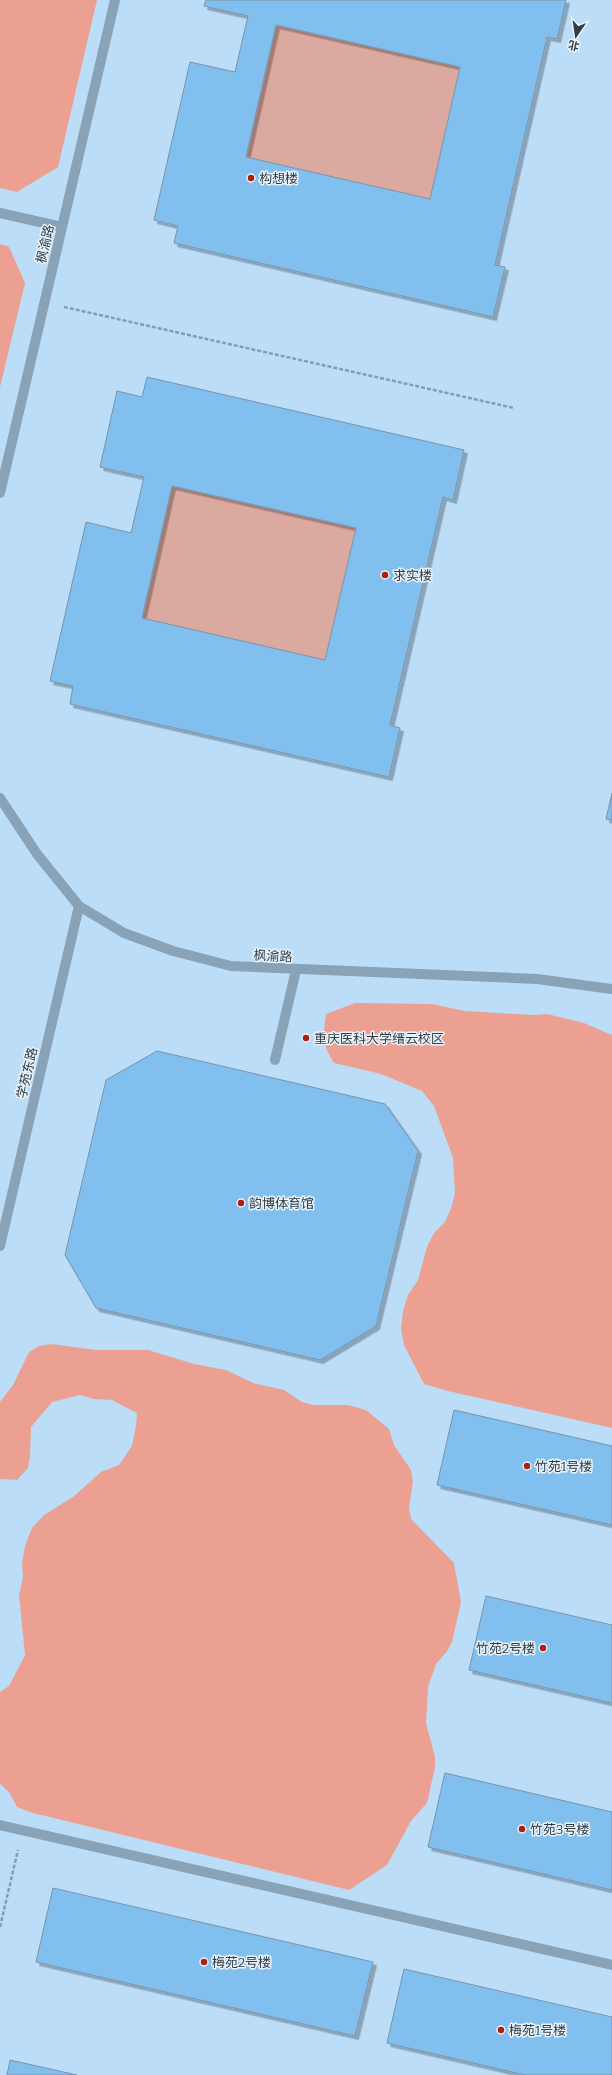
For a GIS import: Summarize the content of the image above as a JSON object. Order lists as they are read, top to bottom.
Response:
{
  "streets": {
    "street": ["枫渝路", "学苑东路"]
  },
  "crossings": [
    ["枫渝路", "学苑东路"]
  ],
  "places": [
    "构想楼",
    "求实楼",
    "重庆医科大学缙云校区",
    "韵博体育馆",
    "竹苑1号楼",
    "竹苑2号楼",
    "竹苑3号楼",
    "梅苑2号楼",
    "梅苑1号楼"
  ],
  "north": "bottom"
}
